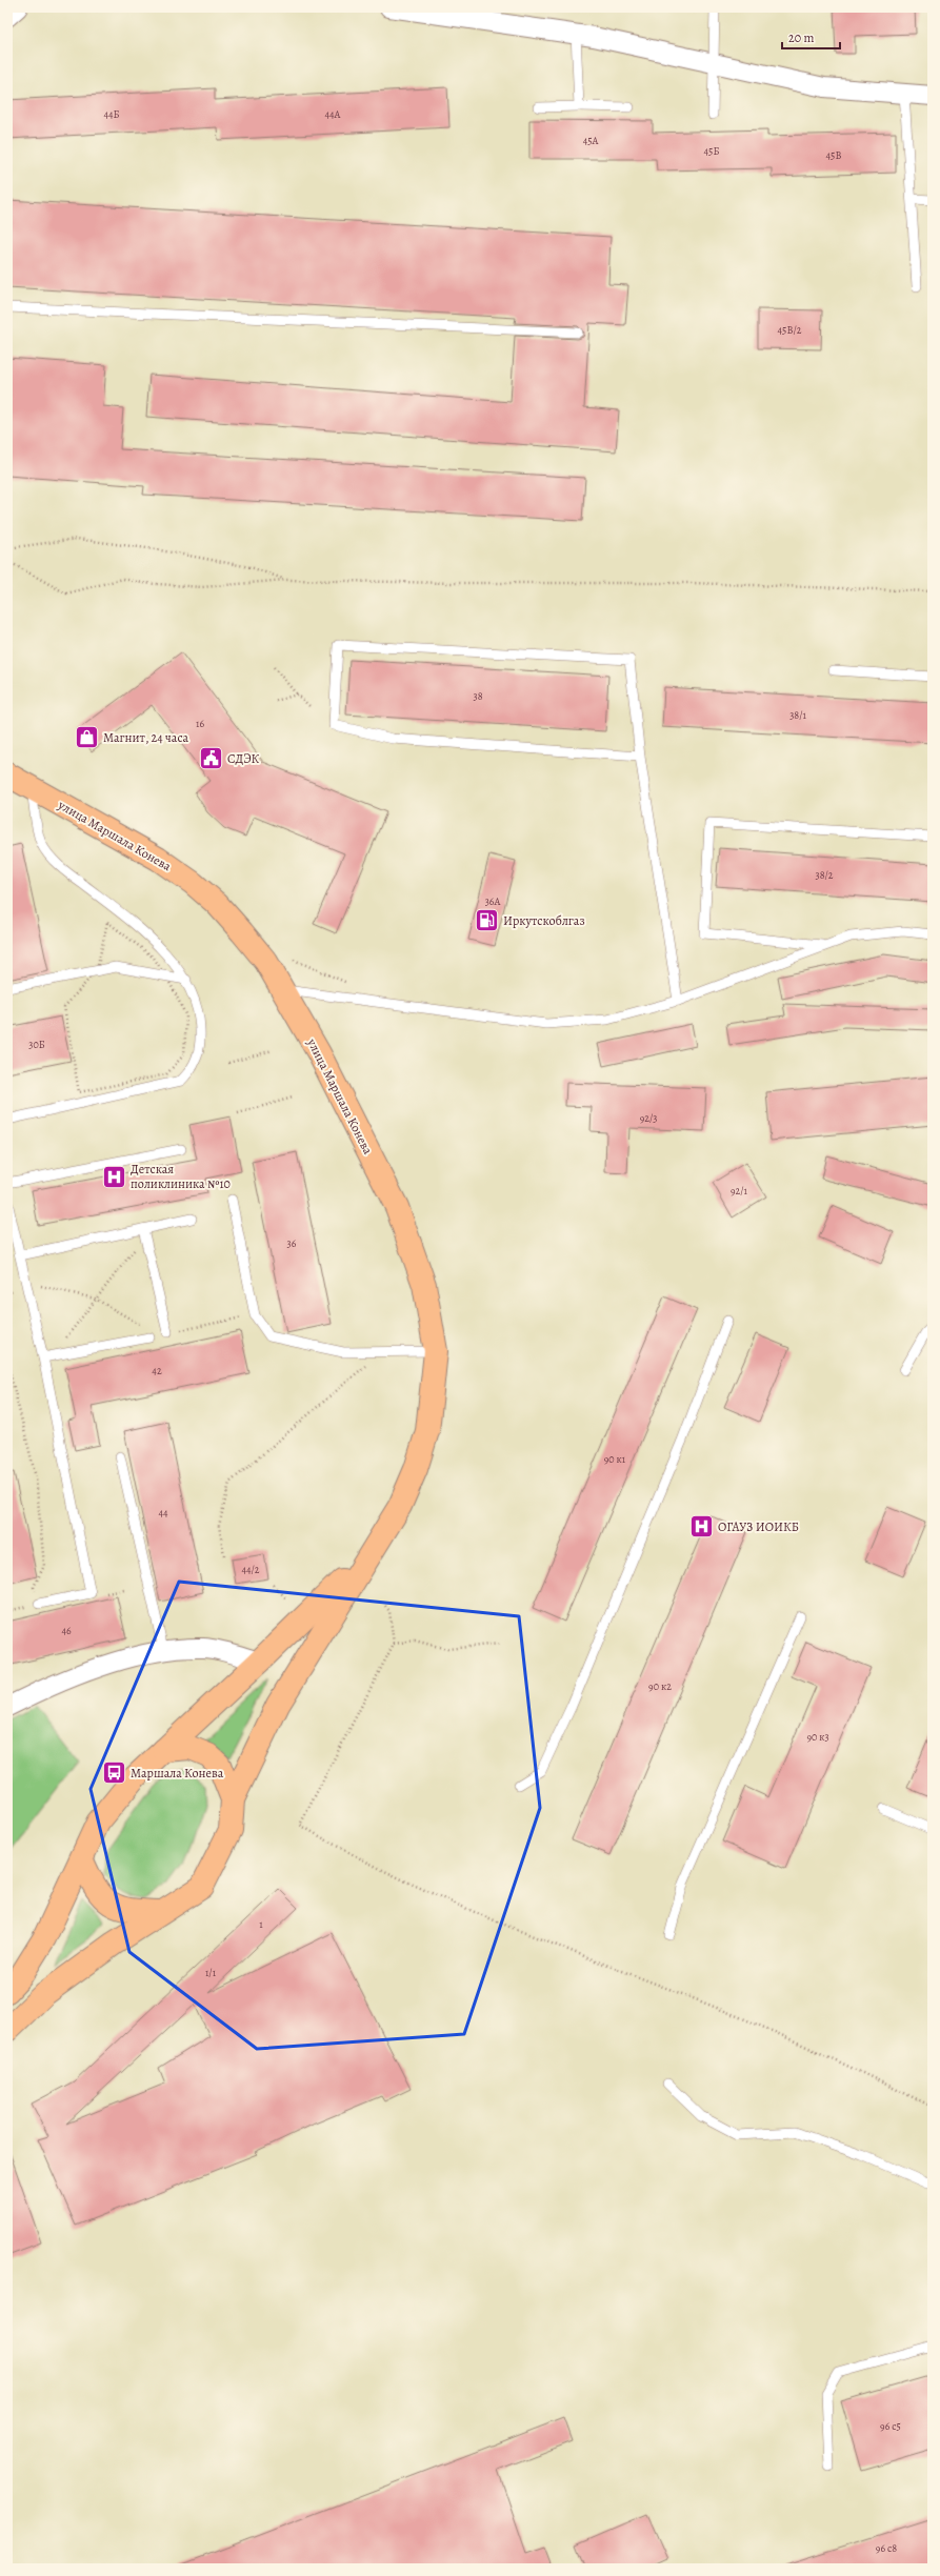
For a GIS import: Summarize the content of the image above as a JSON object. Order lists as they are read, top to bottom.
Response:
{
  "streets": {
    "main road": ["улица Маршала Конева"]
  },
  "places": {
    "shop": ["Магнит, 24 часа"],
    "public building": ["СДЭК"],
    "fuel station": ["Иркутскоблгаз"],
    "hospital": ["Детская поликлиника №10", "ОГАУЗ ИОИКБ"],
    "bus stop": ["Маршала Конева"]
  },
  "house_numbers": [
    "44Б",
    "44А",
    "45А",
    "45Б",
    "45В",
    "45В/2",
    "38",
    "38/1",
    "16",
    "38/2",
    "36А",
    "30Б",
    "92/3",
    "92/1",
    "36",
    "42",
    "90 к1",
    "44",
    "44/2",
    "46",
    "90 к2",
    "90 к3",
    "1",
    "1/1",
    "96 с5",
    "96 с8"
  ],
  "scale_bar": "20 m"
}
